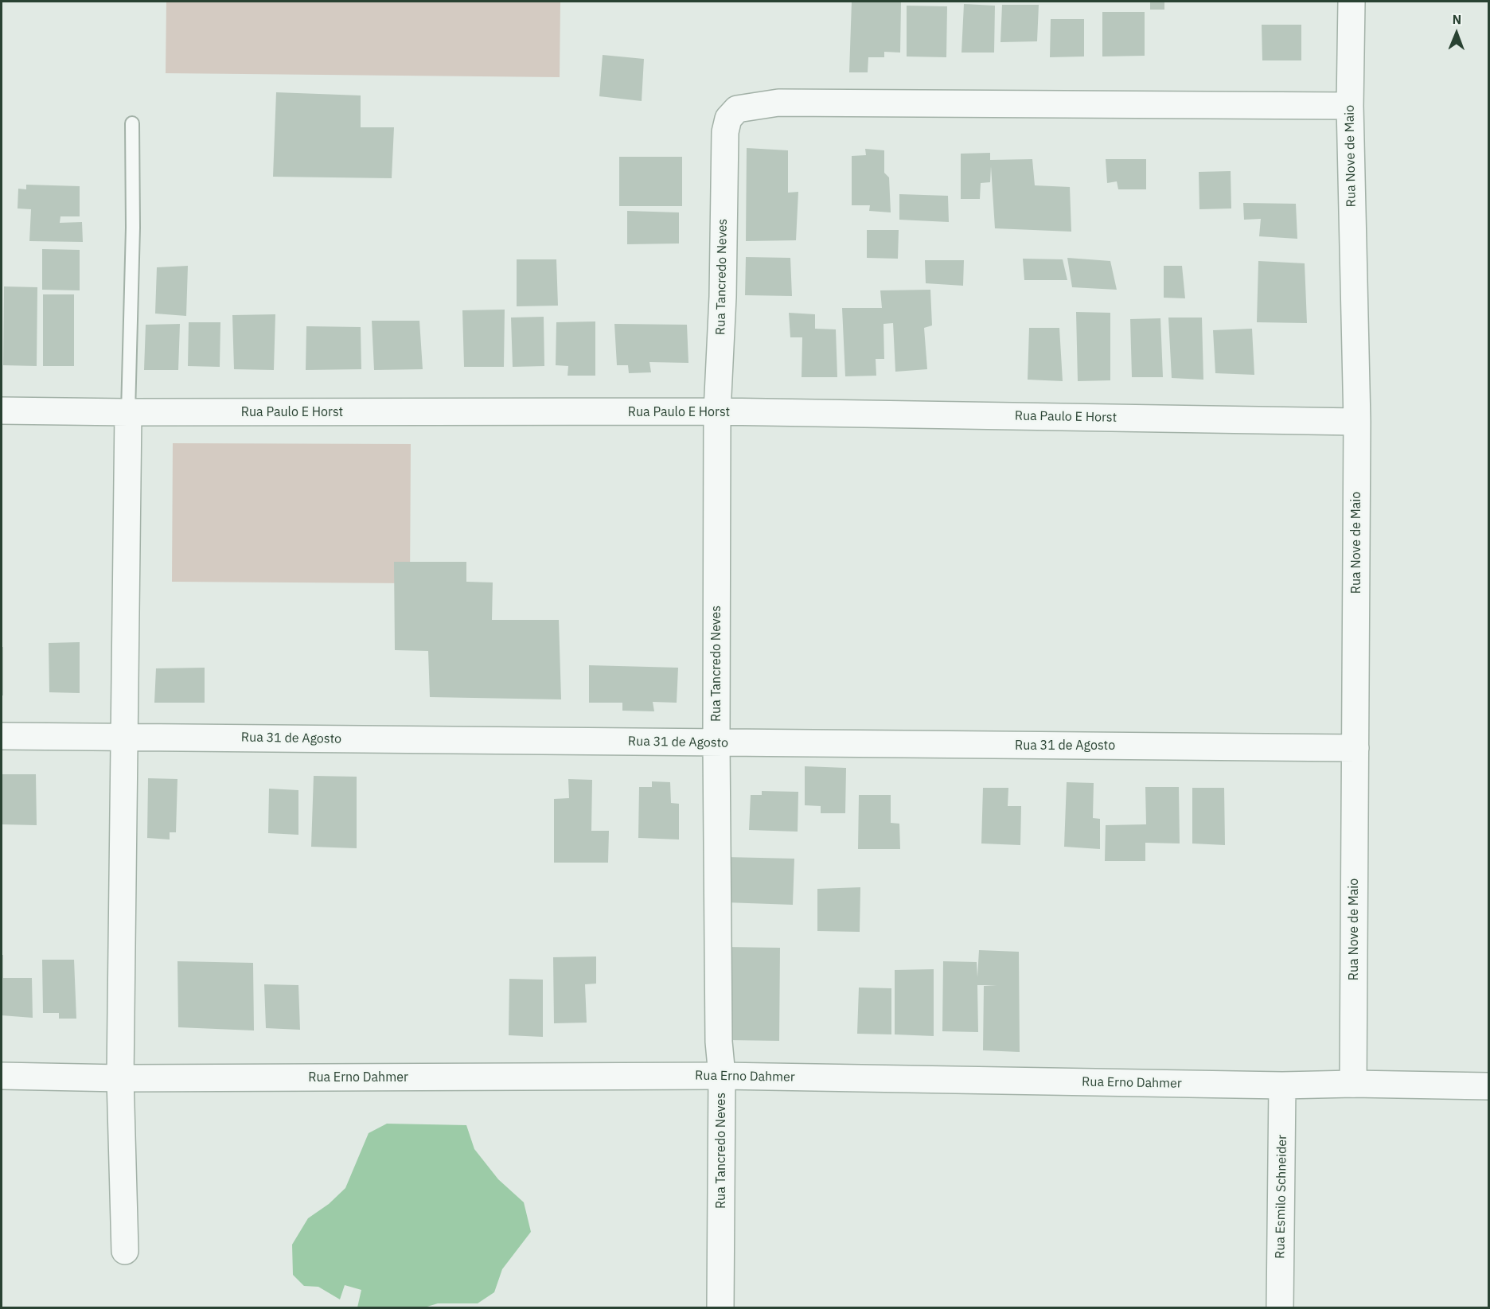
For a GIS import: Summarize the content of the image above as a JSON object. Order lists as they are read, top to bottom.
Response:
{
  "streets": {
    "street": [
      "Rua Nove de Maio",
      "Rua Tancredo Neves",
      "Rua Paulo E Horst",
      "Rua 31 de Agosto",
      "Rua Erno Dahmer",
      "Rua Esmilo Schneider"
    ]
  },
  "crossings": [
    ["Rua Nove de Maio", "Rua Tancredo Neves"],
    ["Rua Nove de Maio", "Rua Paulo E Horst"],
    ["Rua Nove de Maio", "Rua 31 de Agosto"],
    ["Rua Nove de Maio", "Rua Erno Dahmer"],
    ["Rua Tancredo Neves", "Rua Paulo E Horst"],
    ["Rua Tancredo Neves", "Rua 31 de Agosto"],
    ["Rua Tancredo Neves", "Rua Erno Dahmer"],
    ["Rua Erno Dahmer", "Rua Esmilo Schneider"]
  ],
  "north": "top"
}
